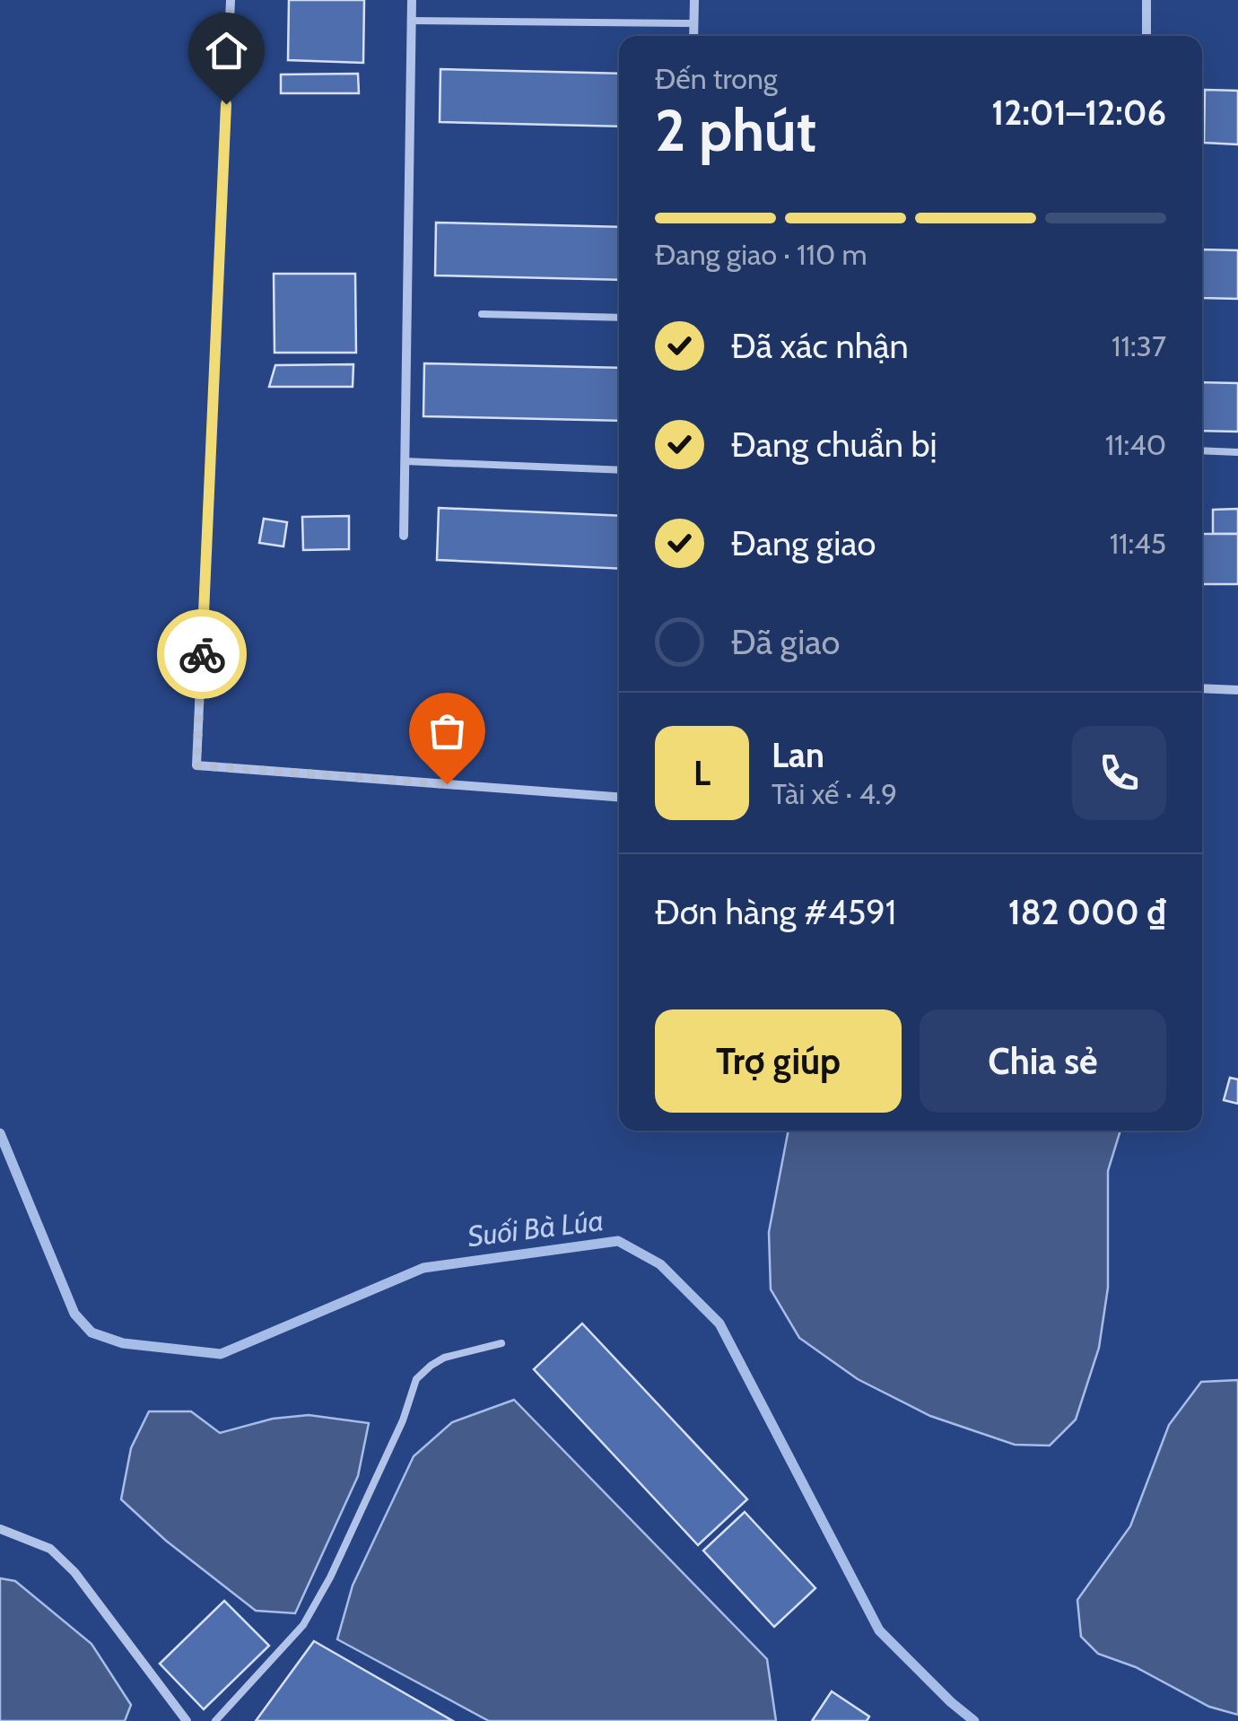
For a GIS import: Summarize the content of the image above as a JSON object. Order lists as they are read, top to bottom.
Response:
{
  "water": ["Suối Bà Lúa"],
  "page": {
    "heading": ["2 phút", "Đến trong", "12:01–12:06"],
    "panel": [
      "Lan",
      "Tài xế · 4.9",
      "Đơn hàng #4591",
      "182 000 ₫"
    ],
    "bar": "Đang giao · 110 m",
    "list": [
      ["Đã xác nhận", "11:37"],
      ["Đang chuẩn bị", "11:40"],
      ["Đang giao", "11:45"],
      "Đã giao"
    ],
    "round": "L",
    "buttons": ["Trợ giúp", "Chia sẻ"]
  }
}
